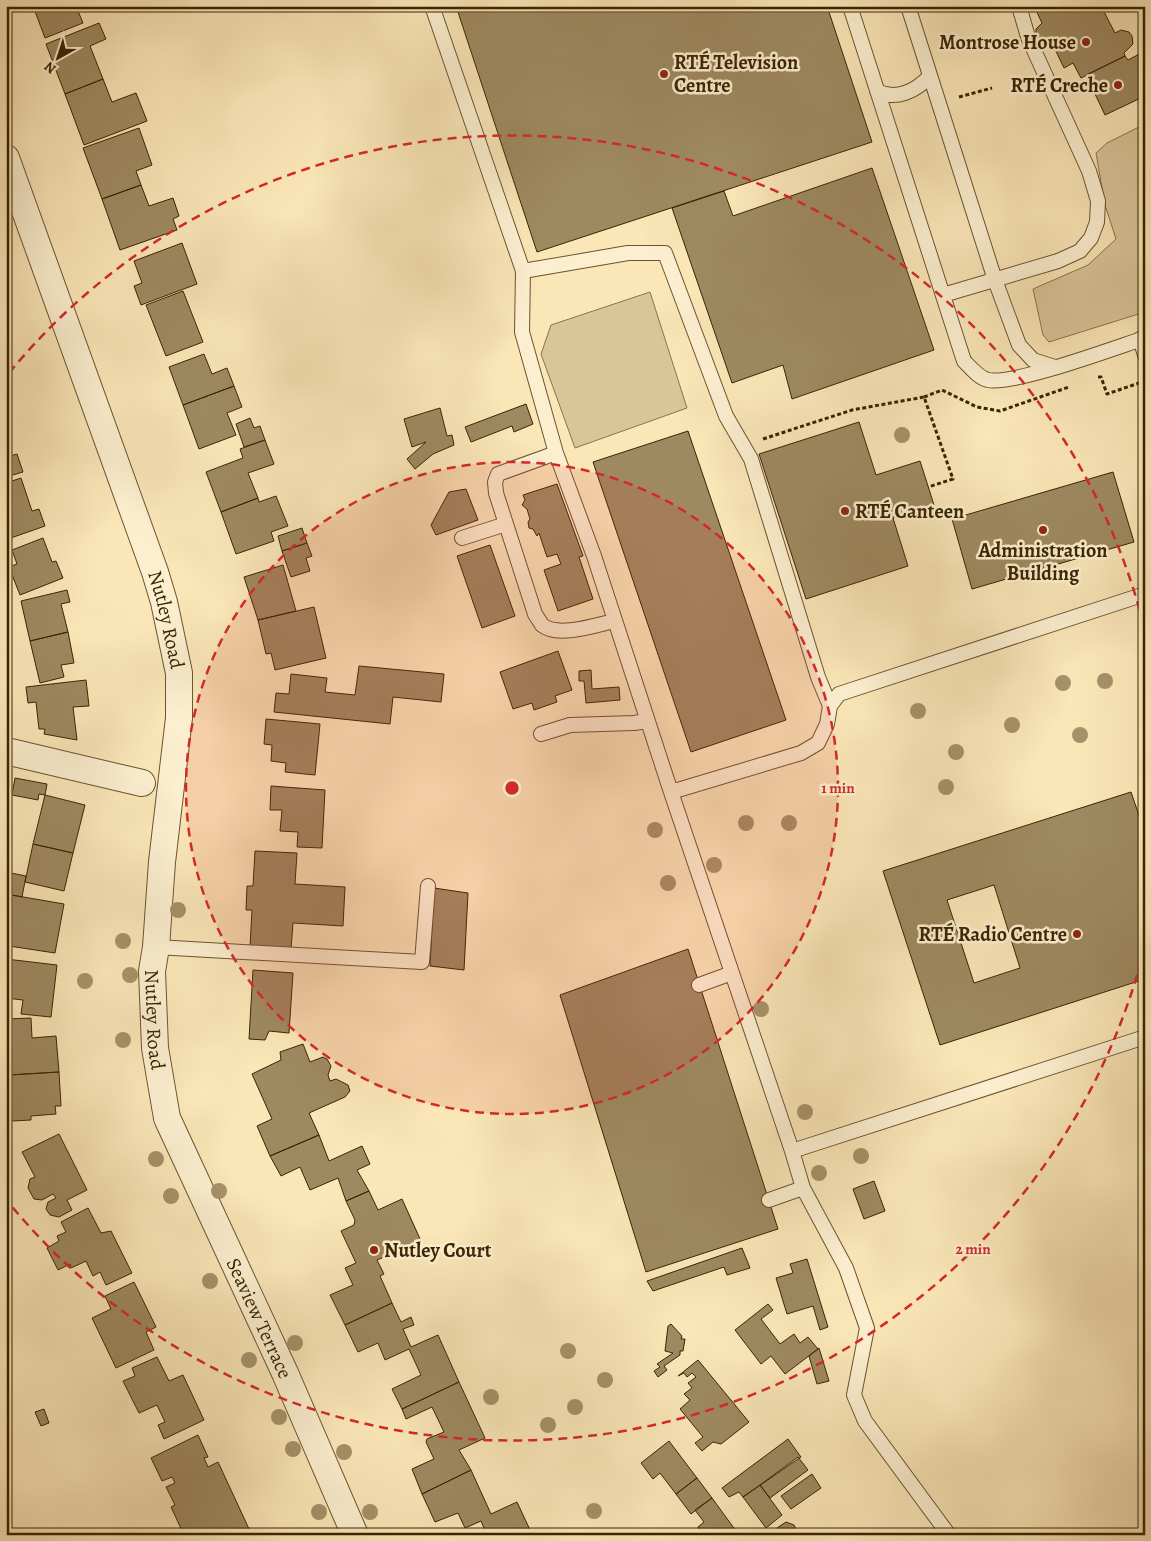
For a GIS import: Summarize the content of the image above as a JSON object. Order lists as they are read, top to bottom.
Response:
{
  "streets": {
    "street": ["Nutley Road", "Seaview Terrace"]
  },
  "crossings": [
    ["Nutley Road", "Seaview Terrace"]
  ],
  "places": [
    "Montrose House",
    "RTÉ Television Centre",
    "RTÉ Creche",
    "RTÉ Canteen",
    "Administration Building",
    "RTÉ Radio Centre",
    "Nutley Court"
  ],
  "north": "bottom left",
  "rings": ["1 min", "2 min"]
}
